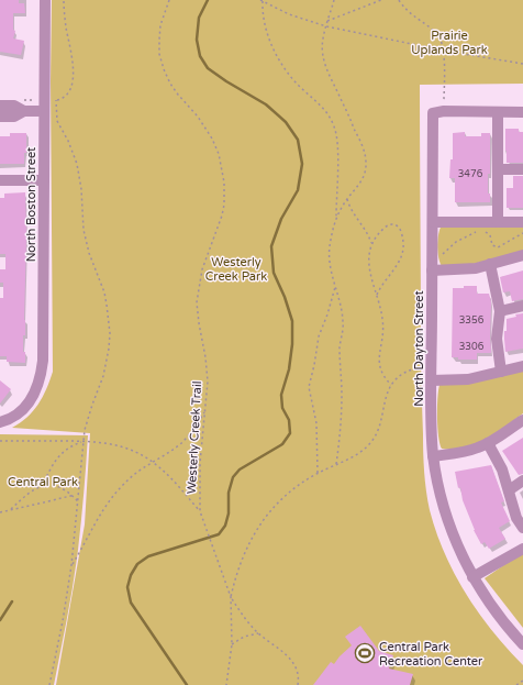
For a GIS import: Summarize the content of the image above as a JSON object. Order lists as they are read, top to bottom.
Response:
{
  "streets": {
    "street": ["North Boston Street", "North Dayton Street"],
    "path": ["Westerly Creek Trail"]
  },
  "parks": ["Prairie Uplands Park", "Westerly Creek Park", "Central Park"],
  "places": {
    "sports": ["Central Park Recreation Center"]
  },
  "house_numbers": ["3476", "3356", "3306"]
}
